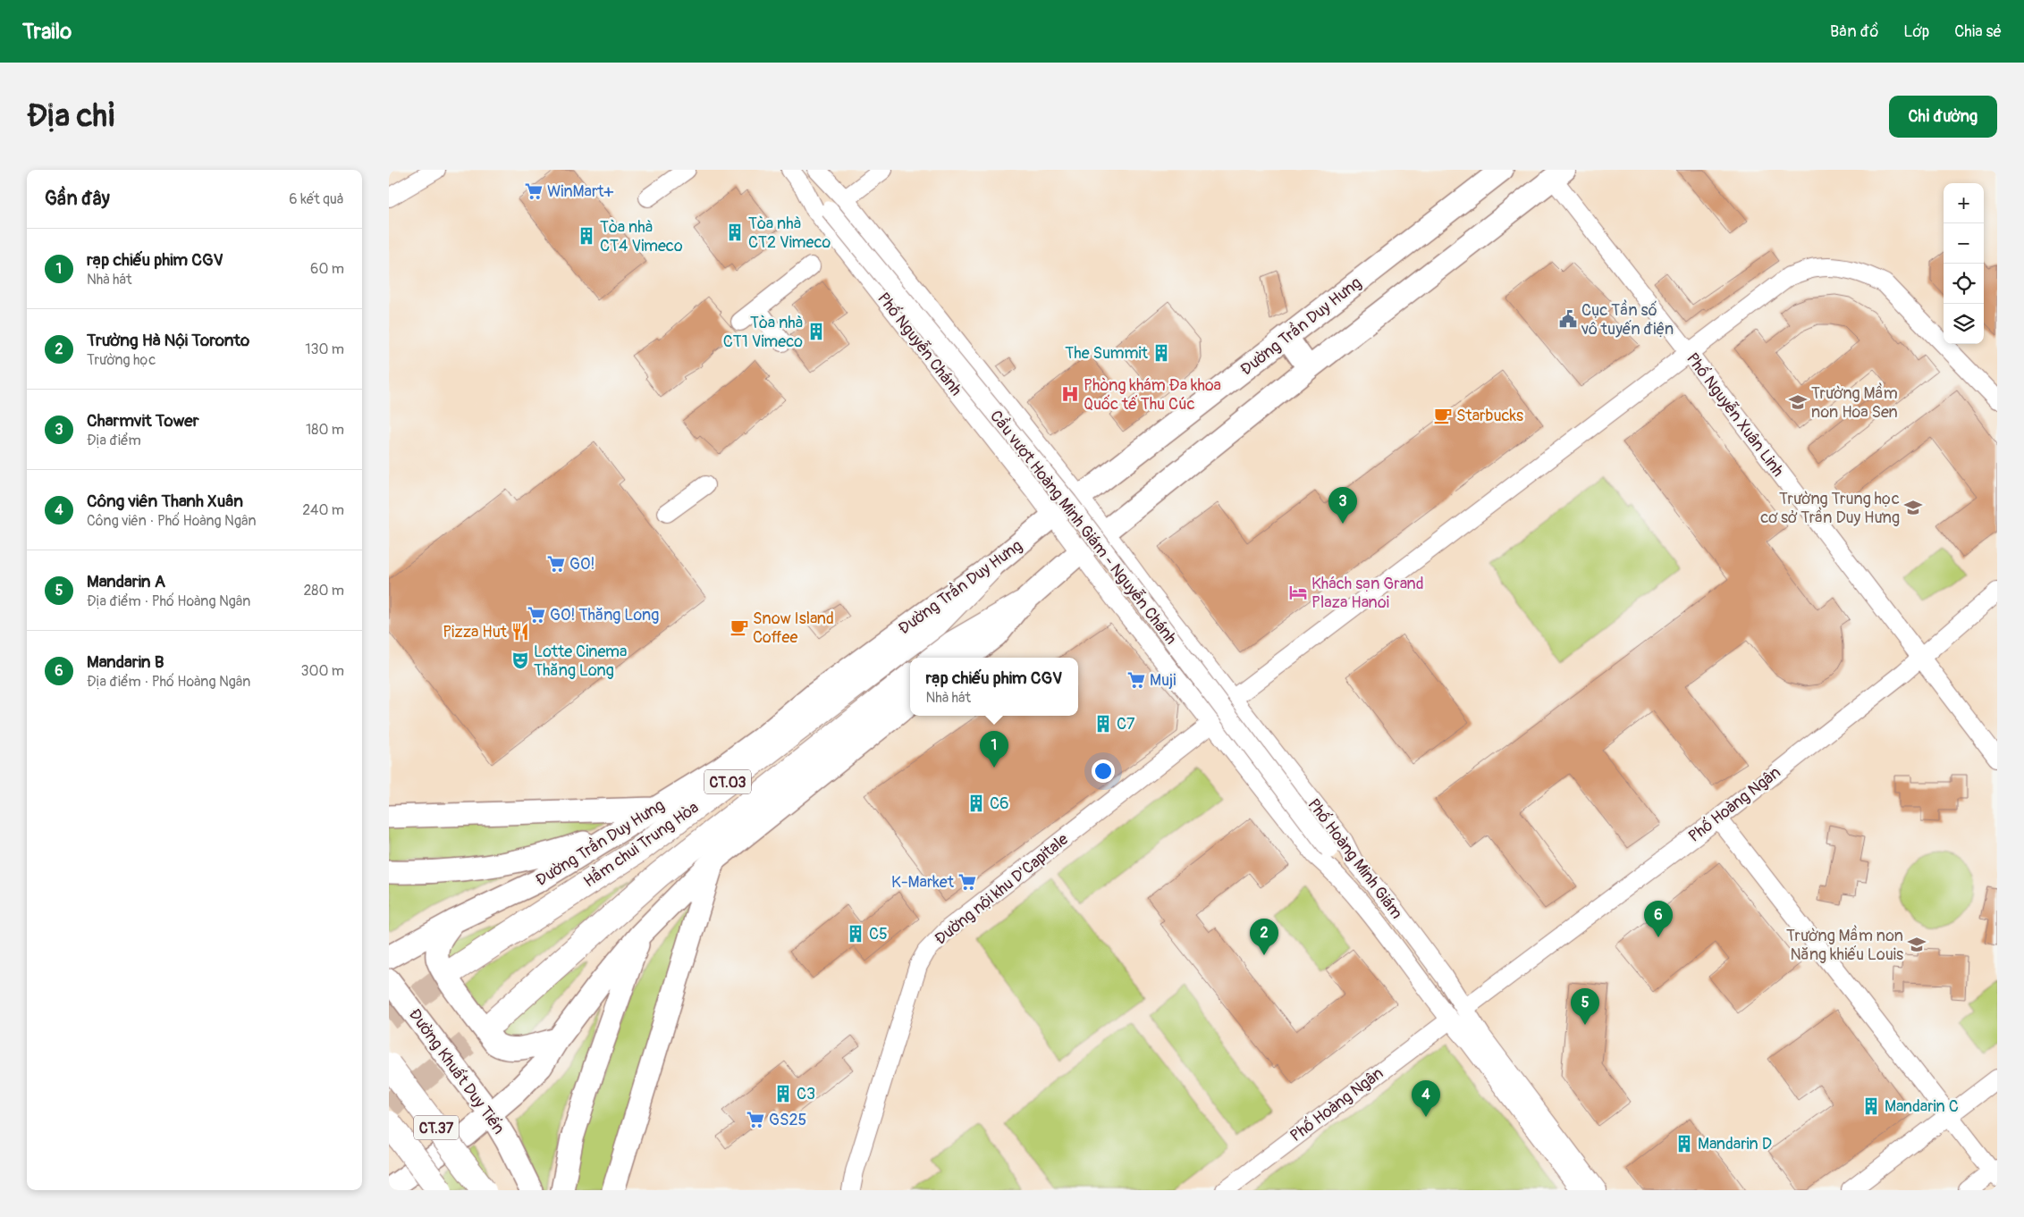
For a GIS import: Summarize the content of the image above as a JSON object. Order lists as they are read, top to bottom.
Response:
{
  "streets": {
    "highway": ["CT.03", "Hầm chui Trung Hòa", "CT.37"],
    "main road": ["Đường Trần Duy Hưng", "Đường Khuất Duy Tiến"],
    "street": [
      "Phố Nguyễn Chánh",
      "Phố Nguyễn Xuân Linh",
      "Cầu vượt Hoàng Minh Giám - Nguyễn Chánh",
      "Phố Hoàng Ngân",
      "Phố Hoàng Minh Giám",
      "Đường nội khu D'Capitale"
    ]
  },
  "crossings": [
    ["Đường Trần Duy Hưng", "Phố Nguyễn Chánh"],
    ["Đường Trần Duy Hưng", "Hầm chui Trung Hòa"],
    ["Phố Nguyễn Chánh", "Cầu vượt Hoàng Minh Giám - Nguyễn Chánh"],
    ["Phố Nguyễn Chánh", "Phố Hoàng Minh Giám"],
    ["Phố Nguyễn Xuân Linh", "Phố Hoàng Ngân"],
    ["Cầu vượt Hoàng Minh Giám - Nguyễn Chánh", "Phố Hoàng Minh Giám"],
    ["Phố Hoàng Ngân", "Phố Hoàng Minh Giám"],
    ["Phố Hoàng Minh Giám", "Đường nội khu D'Capitale"]
  ],
  "places": {
    "supermarket": [
      "WinMart+",
      "GO!",
      "GO! Thăng Long",
      "Muji",
      "K-Market",
      "GS25"
    ],
    "building": [
      "Tòa nhà CT2 Vimeco",
      "Tòa nhà CT4 Vimeco",
      "Tòa nhà CT1 Vimeco",
      "The Summit",
      "C7",
      "C6",
      "C5",
      "C3",
      "Mandarin C",
      "Mandarin D"
    ],
    "public building": ["Cục Tần số vô tuyến điện"],
    "hospital": ["Phòng khám Đa khoa Quốc tế Thu Cúc"],
    "school or university": ["Trường Mầm non Hoa Sen", "Trường Trung học cơ sở Trần Duy Hưng", "Trường Mầm non Năng khiếu Louis"],
    "cafe": ["Starbucks", "Snow Island Coffee"],
    "hotel": ["Khách sạn Grand Plaza Hanoi"],
    "restaurant": ["Pizza Hut"],
    "theatre": ["Lotte Cinema Thăng Long"]
  },
  "page": {
    "header": "Trailo",
    "nav": ["Bản đồ", "Lớp", "Chia sẻ"],
    "buttons": "Chỉ đường",
    "title": "Địa chỉ",
    "heading": ["Gần đây", "6 kết quả"],
    "map_buttons": ["+", "−"],
    "list": [
      {
        "mark": "1",
        "name": "rạp chiếu phim CGV",
        "note": "Nhà hát",
        "value": "60 m"
      },
      {
        "mark": "2",
        "name": "Trường Hà Nội Toronto",
        "note": "Trường học",
        "value": "130 m"
      },
      {
        "mark": "3",
        "name": "Charmvit Tower",
        "note": "Địa điểm",
        "value": "180 m"
      },
      {
        "mark": "4",
        "name": "Công viên Thanh Xuân",
        "note": "Công viên · Phố Hoàng Ngân",
        "value": "240 m"
      },
      {
        "mark": "5",
        "name": "Mandarin A",
        "note": "Địa điểm · Phố Hoàng Ngân",
        "value": "280 m"
      },
      {
        "mark": "6",
        "name": "Mandarin B",
        "note": "Địa điểm · Phố Hoàng Ngân",
        "value": "300 m"
      }
    ],
    "pins": [
      "3",
      "1",
      "6",
      "2",
      "5",
      "4"
    ],
    "popup": ["rạp chiếu phim CGV", "Nhà hát"]
  }
}
